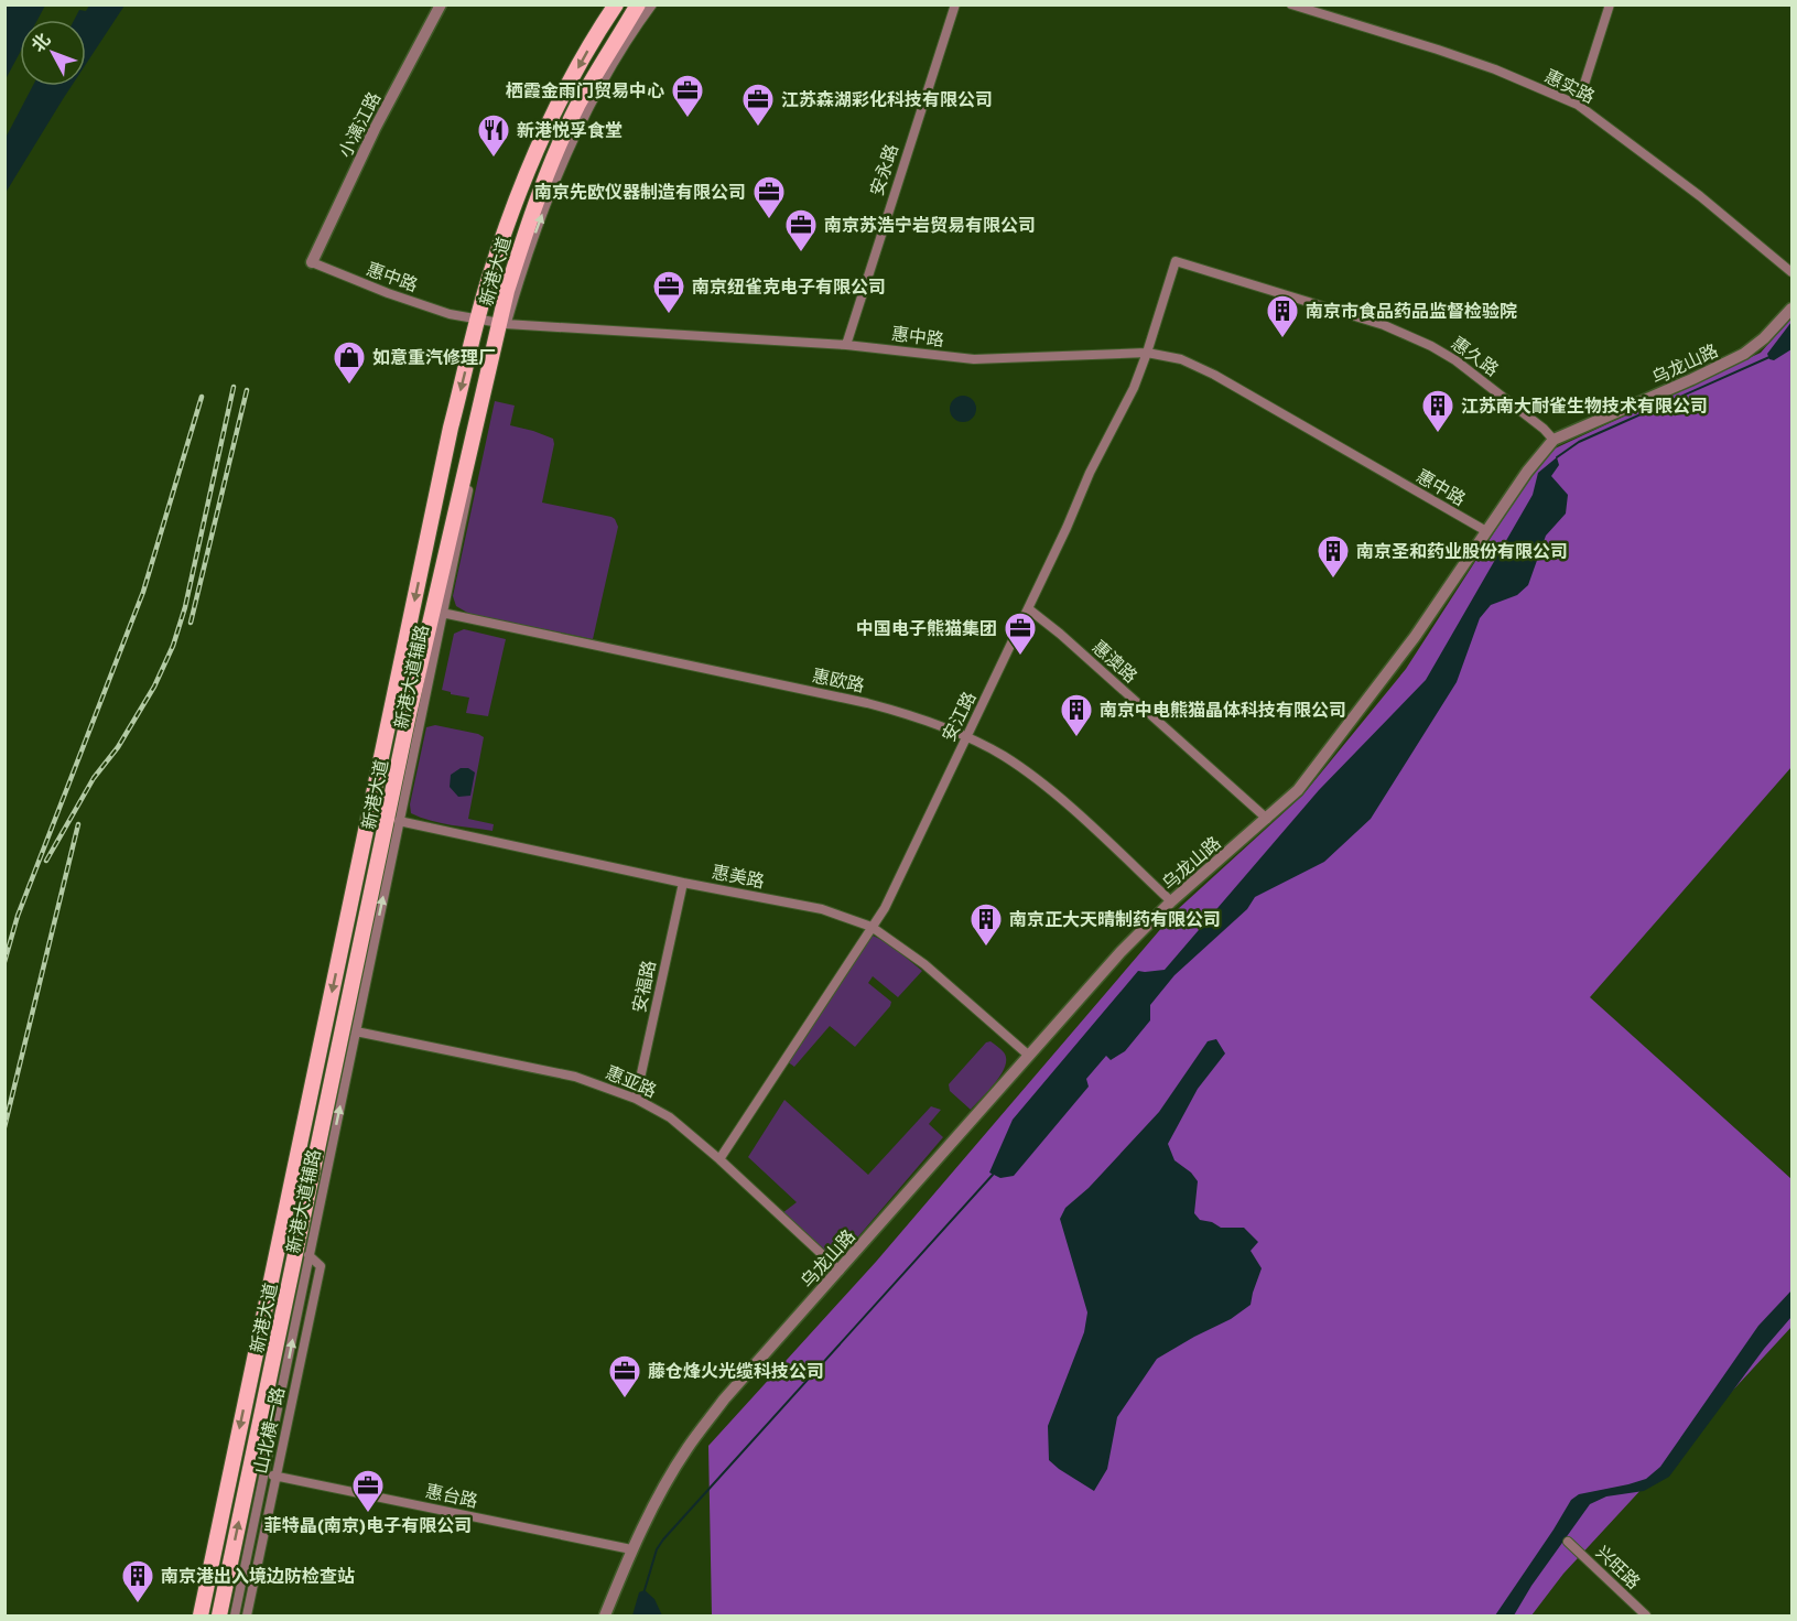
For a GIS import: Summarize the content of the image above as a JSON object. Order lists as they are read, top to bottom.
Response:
{
  "streets": {
    "main road": ["新港大道"],
    "street": [
      "惠实路",
      "小漓江路",
      "安永路",
      "惠中路",
      "惠久路",
      "乌龙山路",
      "惠澳路",
      "新港大道辅路",
      "惠欧路",
      "安江路",
      "惠美路",
      "安福路",
      "惠亚路",
      "山北横一路",
      "惠台路",
      "兴旺路"
    ]
  },
  "crossings": [
    ["小漓江路", "惠中路"],
    ["安永路", "惠中路"],
    ["新港大道", "惠中路"],
    ["新港大道", "新港大道辅路"],
    ["惠中路", "乌龙山路"],
    ["惠中路", "新港大道辅路"],
    ["惠中路", "安江路"],
    ["惠久路", "乌龙山路"],
    ["惠久路", "安江路"],
    ["乌龙山路", "惠澳路"],
    ["乌龙山路", "惠欧路"],
    ["乌龙山路", "惠美路"],
    ["乌龙山路", "惠亚路"],
    ["乌龙山路", "惠台路"],
    ["惠澳路", "安江路"],
    ["新港大道辅路", "惠欧路"],
    ["新港大道辅路", "惠美路"],
    ["新港大道辅路", "惠亚路"],
    ["新港大道辅路", "山北横一路"],
    ["惠欧路", "安江路"],
    ["安江路", "惠美路"],
    ["安江路", "惠亚路"],
    ["惠美路", "安福路"],
    ["安福路", "惠亚路"],
    ["山北横一路", "惠台路"]
  ],
  "one_way": ["新港大道辅路", "山北横一路"],
  "places": {
    "office": [
      "栖霞金雨门贸易中心",
      "江苏森湖彩化科技有限公司",
      "南京先欧仪器制造有限公司",
      "南京苏浩宁岩贸易有限公司",
      "南京纽雀克电子有限公司",
      "中国电子熊猫集团",
      "藤仓烽火光缆科技公司",
      "菲特晶(南京)电子有限公司"
    ],
    "restaurant": ["新港悦孚食堂"],
    "building": [
      "南京市食品药品监督检验院",
      "江苏南大耐雀生物技术有限公司",
      "南京圣和药业股份有限公司",
      "南京中电熊猫晶体科技有限公司",
      "南京正大天晴制药有限公司",
      "南京港出入境边防检查站"
    ],
    "shop": ["如意重汽修理厂"]
  },
  "north": "top left"
}
